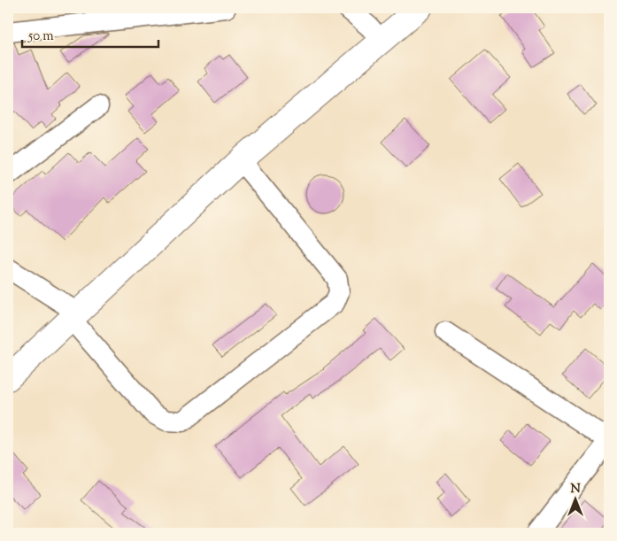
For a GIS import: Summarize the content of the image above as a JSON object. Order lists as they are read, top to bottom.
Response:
{
  "scale_bar": "50 m",
  "north": "top"
}
